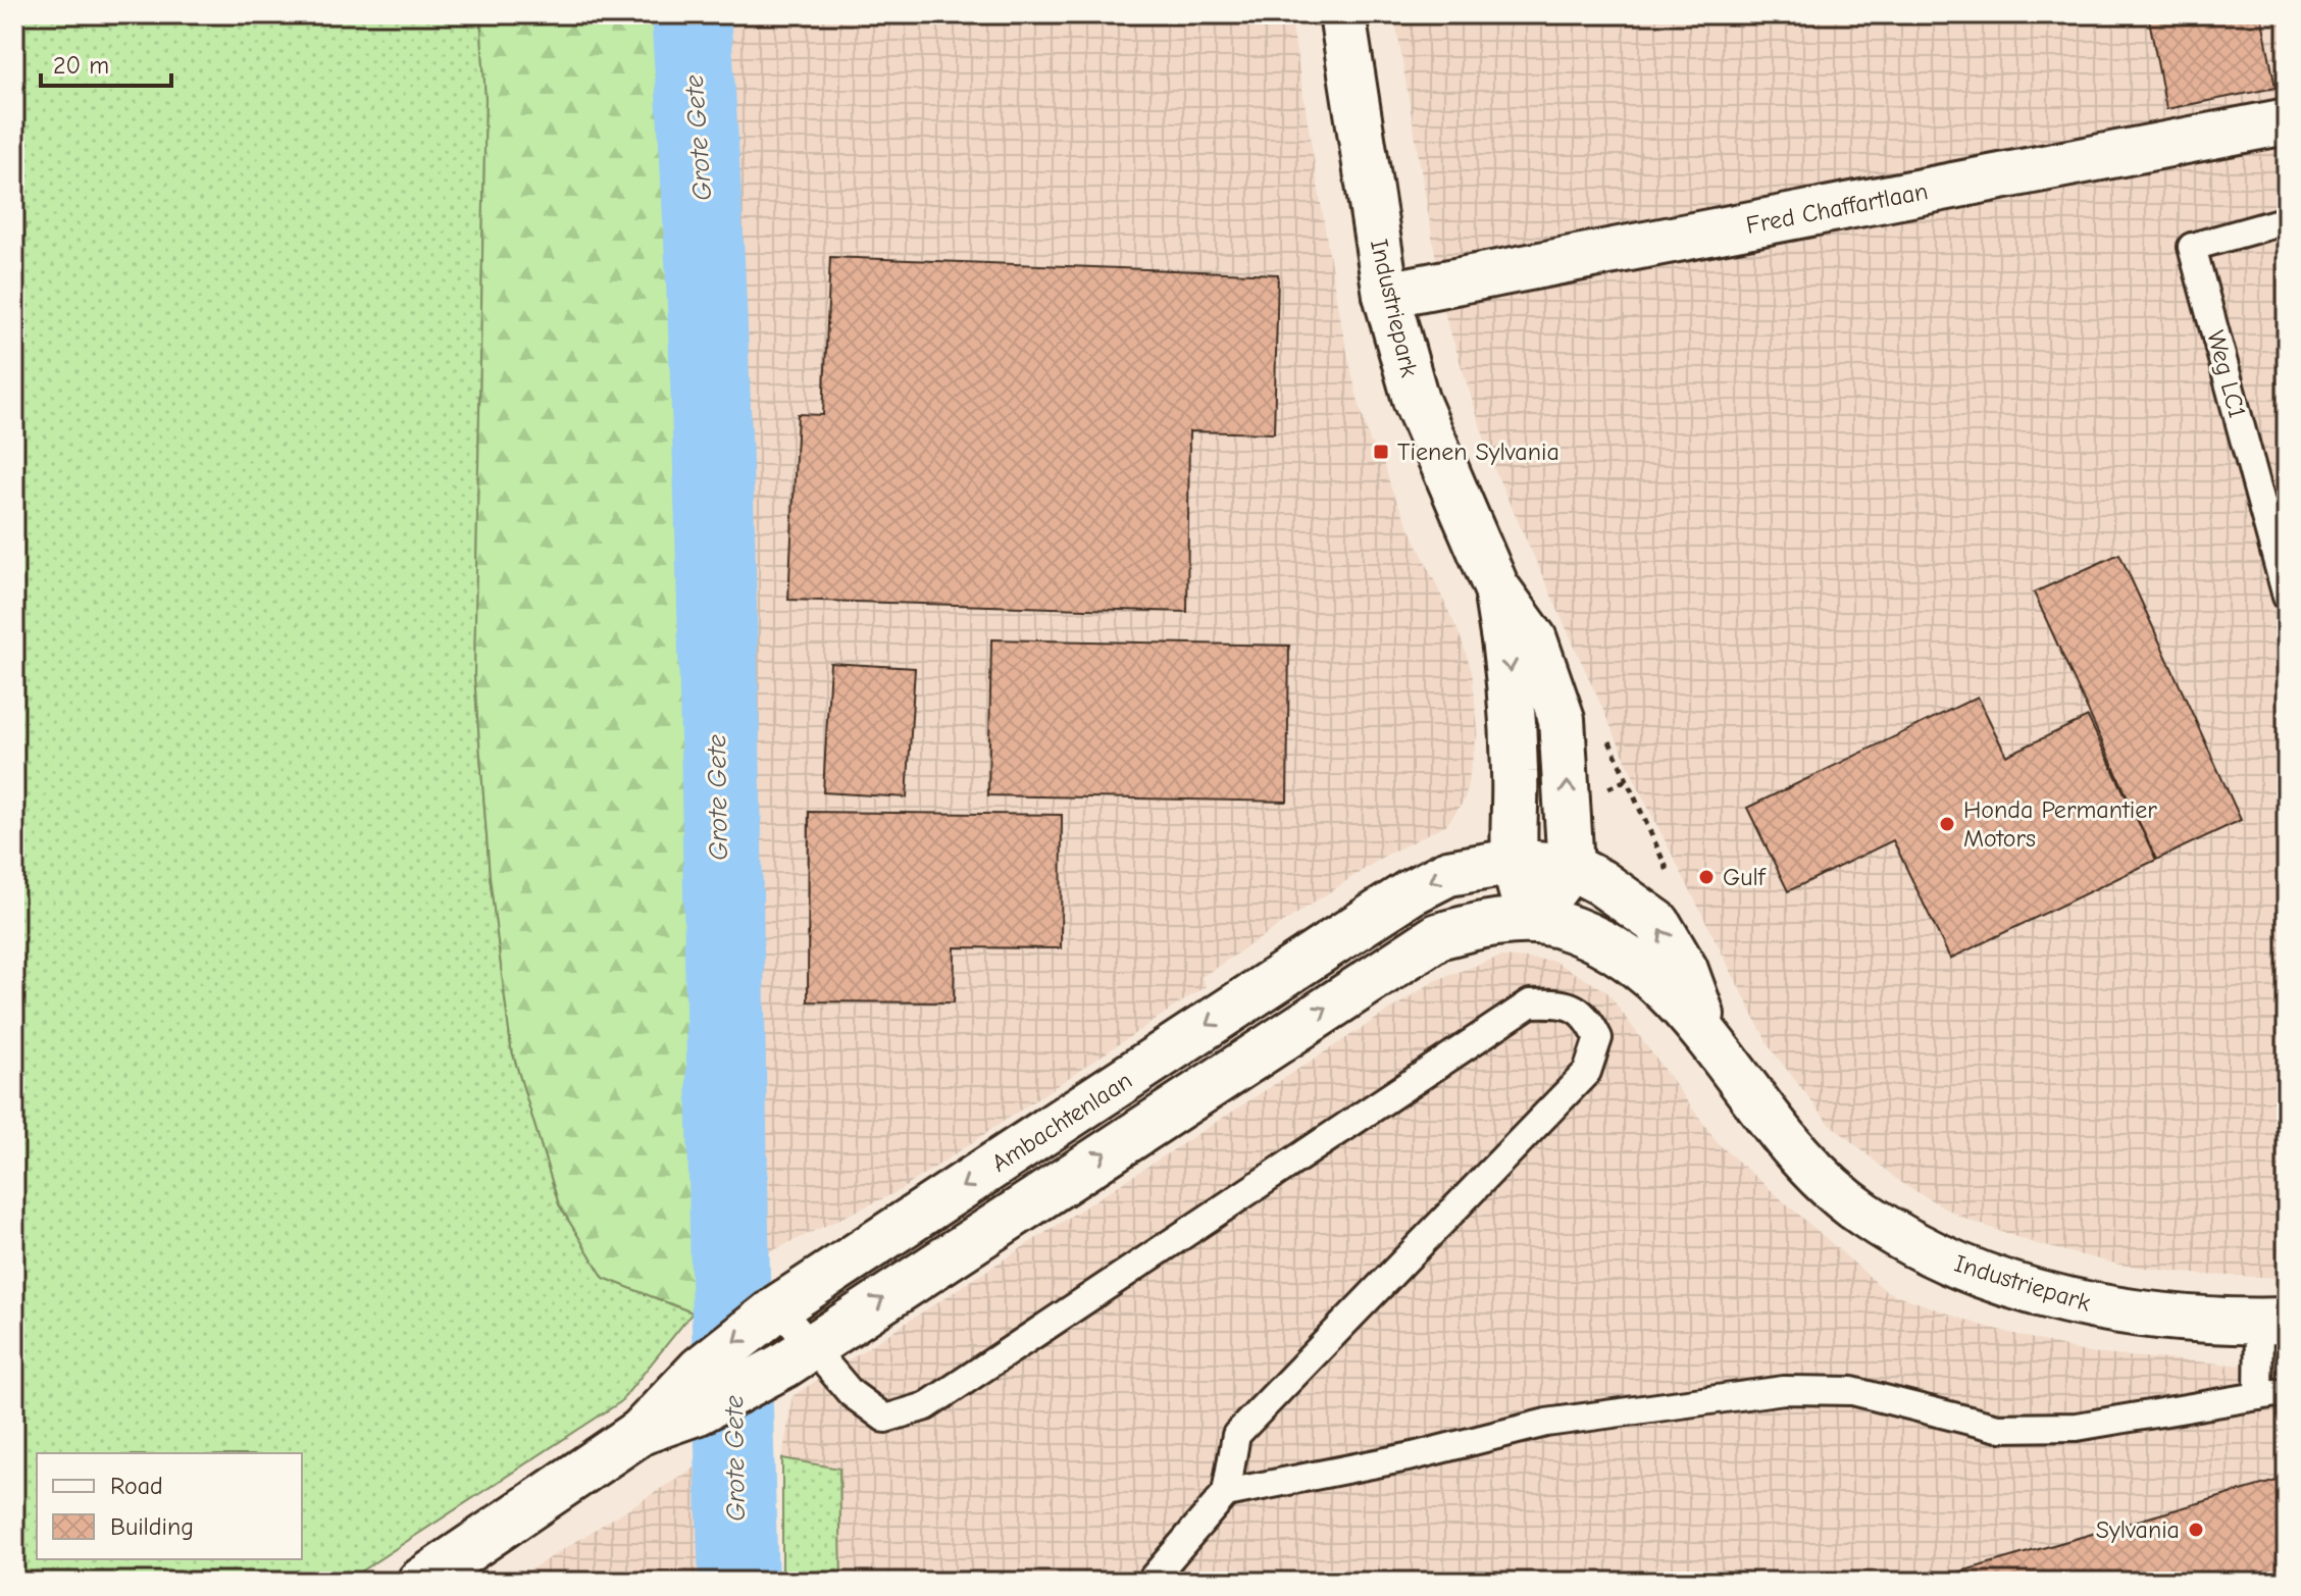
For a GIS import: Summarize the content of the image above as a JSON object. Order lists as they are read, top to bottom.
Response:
{
  "streets": {
    "street": ["Fred Chaffartlaan", "Industriepark", "Ambachtenlaan"],
    "lane": ["Weg LC1"]
  },
  "crossings": [
    ["Fred Chaffartlaan", "Industriepark"],
    ["Industriepark", "Ambachtenlaan"]
  ],
  "water": ["Grote Gete"],
  "places": {
    "transit": ["Tienen Sylvania"],
    "other": ["Honda Permantier Motors", "Gulf", "Sylvania"]
  },
  "legend": ["Road", "Building"],
  "scale_bar": "20 m"
}
